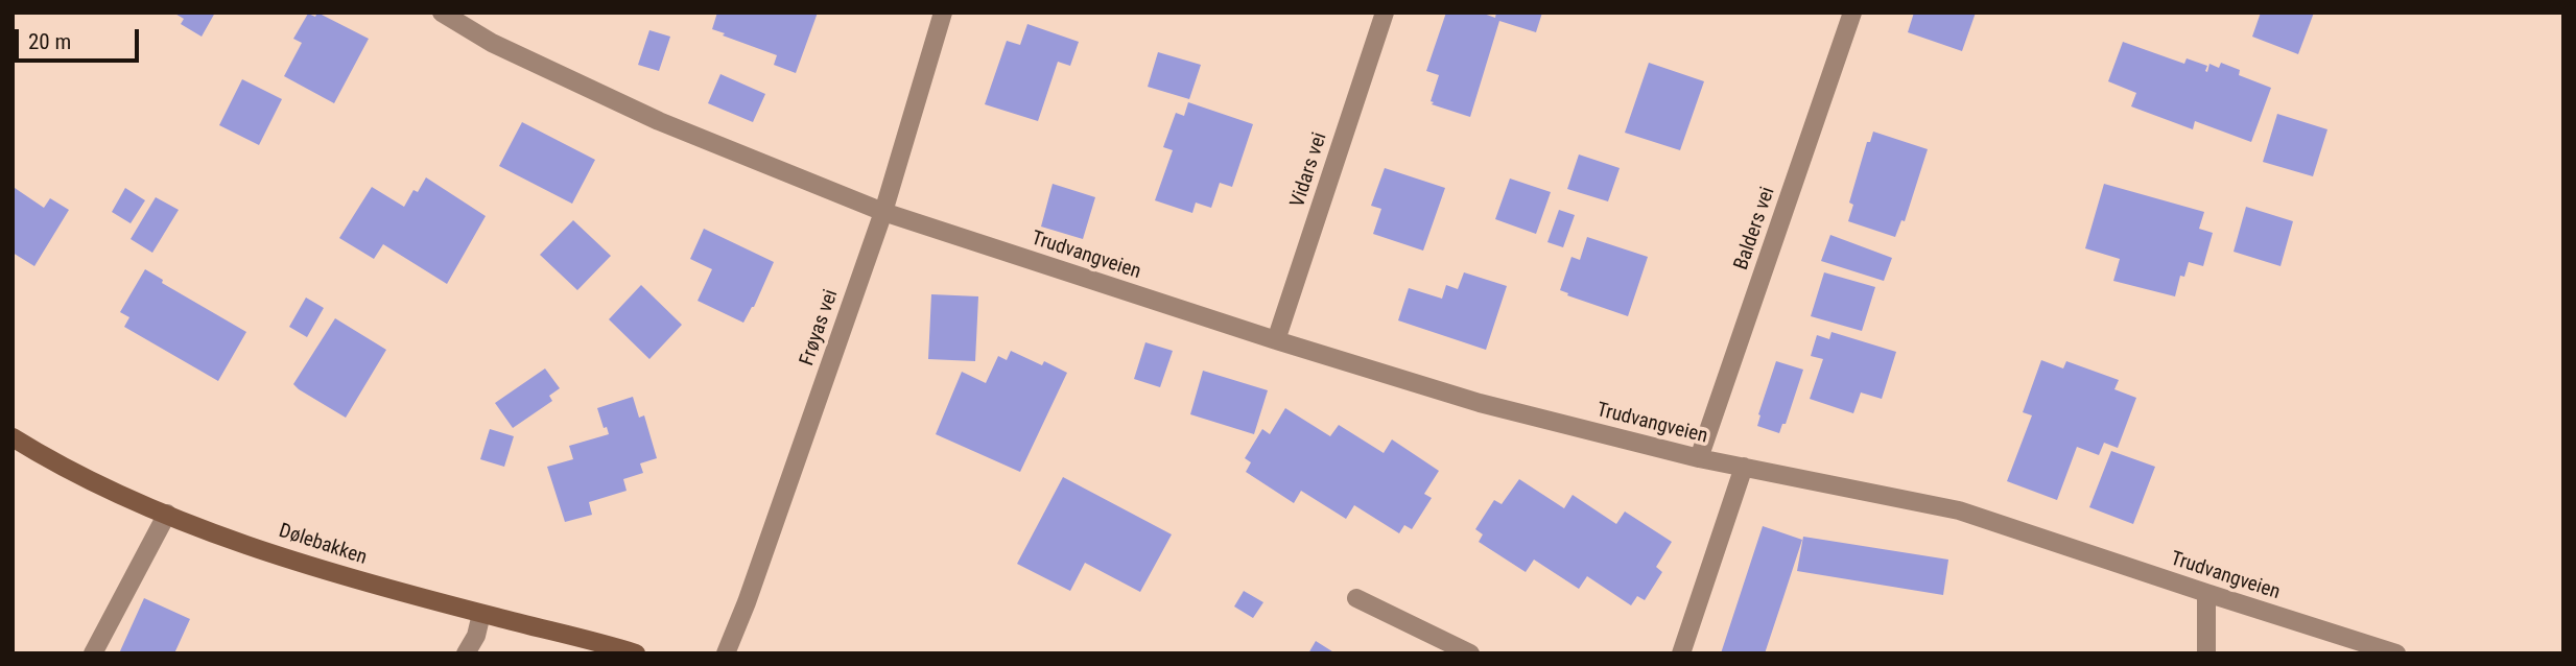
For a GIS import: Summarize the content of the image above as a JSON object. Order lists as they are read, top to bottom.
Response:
{
  "streets": {
    "main road": ["Dølebakken"],
    "street": [
      "Vidars vei",
      "Balders vei",
      "Trudvangveien",
      "Frøyas vei"
    ]
  },
  "crossings": [
    ["Vidars vei", "Trudvangveien"],
    ["Balders vei", "Trudvangveien"],
    ["Trudvangveien", "Frøyas vei"]
  ],
  "scale_bar": "20 m"
}
